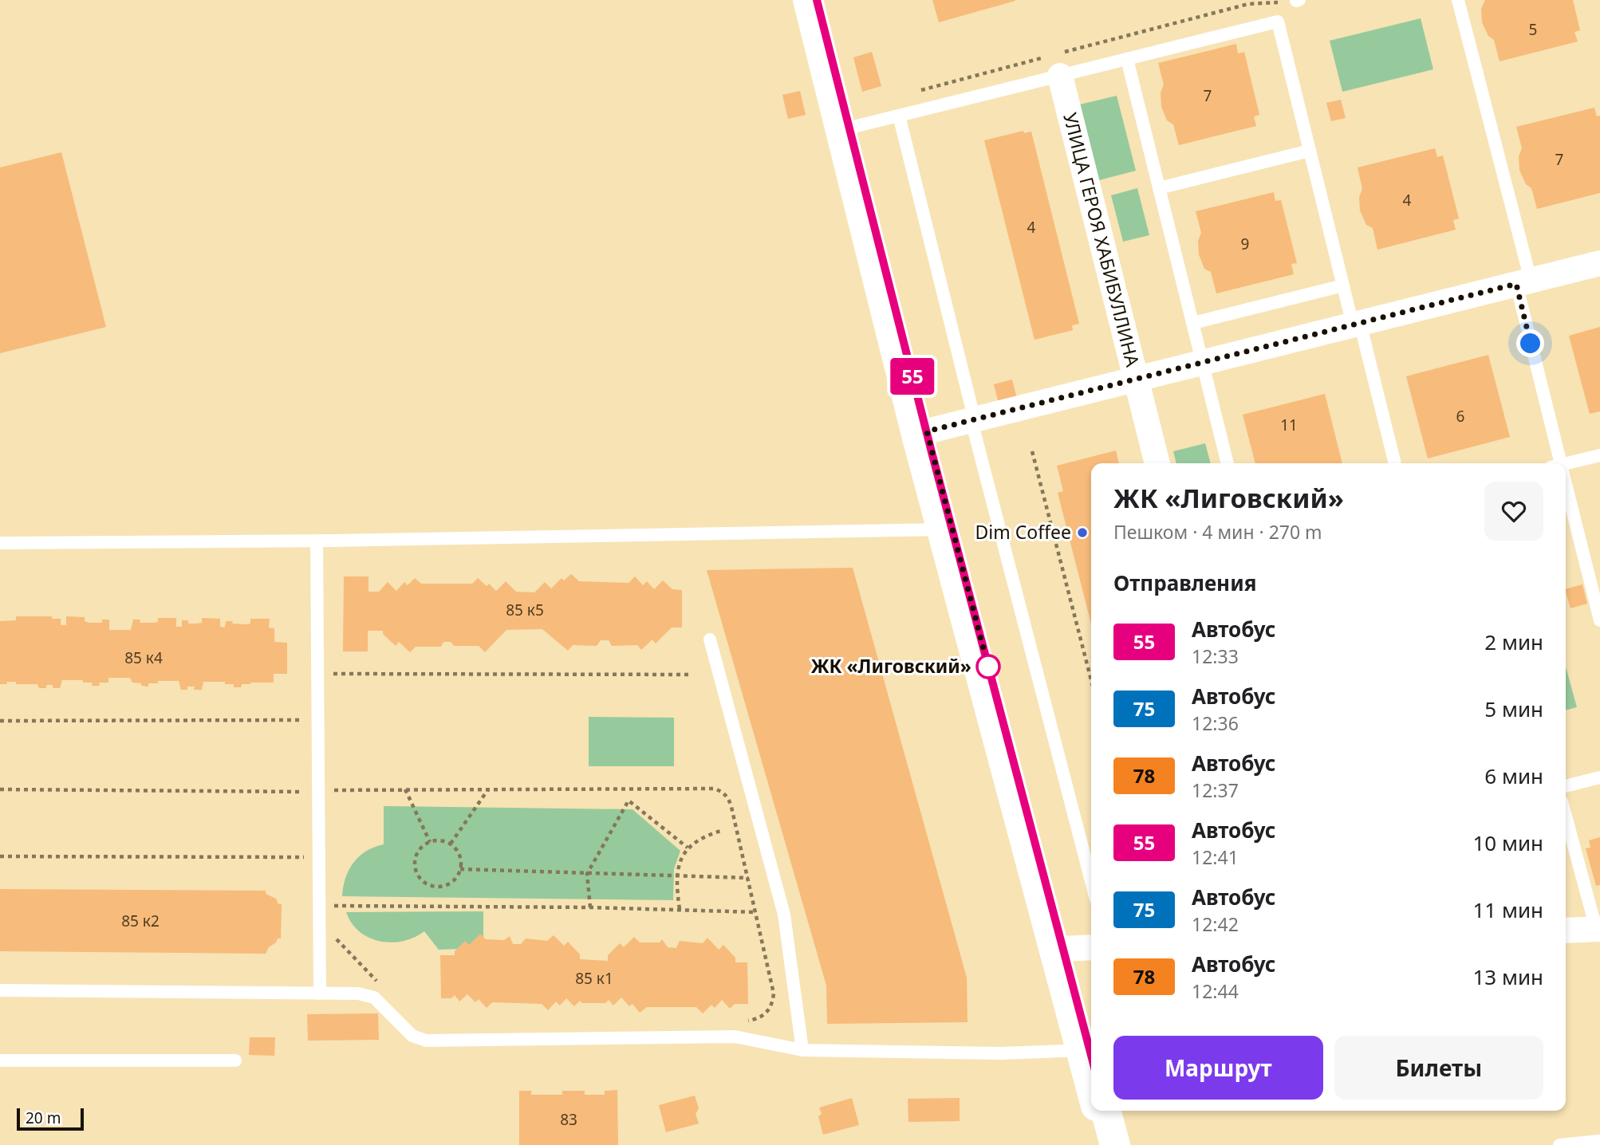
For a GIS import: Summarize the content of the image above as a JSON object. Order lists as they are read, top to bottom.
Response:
{
  "streets": {
    "street": ["УЛИЦА ГЕРОЯ ХАБИБУЛЛИНА"]
  },
  "places": ["Dim Coffee", "ЖК «Лиговский»"],
  "lines": ["bus line 55"],
  "house_numbers": [
    "5",
    "7",
    "7",
    "4",
    "4",
    "9",
    "6",
    "11",
    "85 к5",
    "85 к4",
    "85 к2",
    "85 к1",
    "83"
  ],
  "scale_bar": "20 m",
  "page": {
    "on_map": "55",
    "heading": [
      ["ЖК «Лиговский»", "Пешком · 4 мин · 270 m"],
      "Отправления"
    ],
    "list": [
      {
        "mark": "55",
        "name": "Автобус",
        "note": "12:33",
        "value": "2 мин"
      },
      {
        "mark": "75",
        "name": "Автобус",
        "note": "12:36",
        "value": "5 мин"
      },
      {
        "mark": "78",
        "name": "Автобус",
        "note": "12:37",
        "value": "6 мин"
      },
      {
        "mark": "55",
        "name": "Автобус",
        "note": "12:41",
        "value": "10 мин"
      },
      {
        "mark": "75",
        "name": "Автобус",
        "note": "12:42",
        "value": "11 мин"
      },
      {
        "mark": "78",
        "name": "Автобус",
        "note": "12:44",
        "value": "13 мин"
      }
    ],
    "buttons": ["Маршрут", "Билеты"],
    "scale": "20 m"
  }
}
